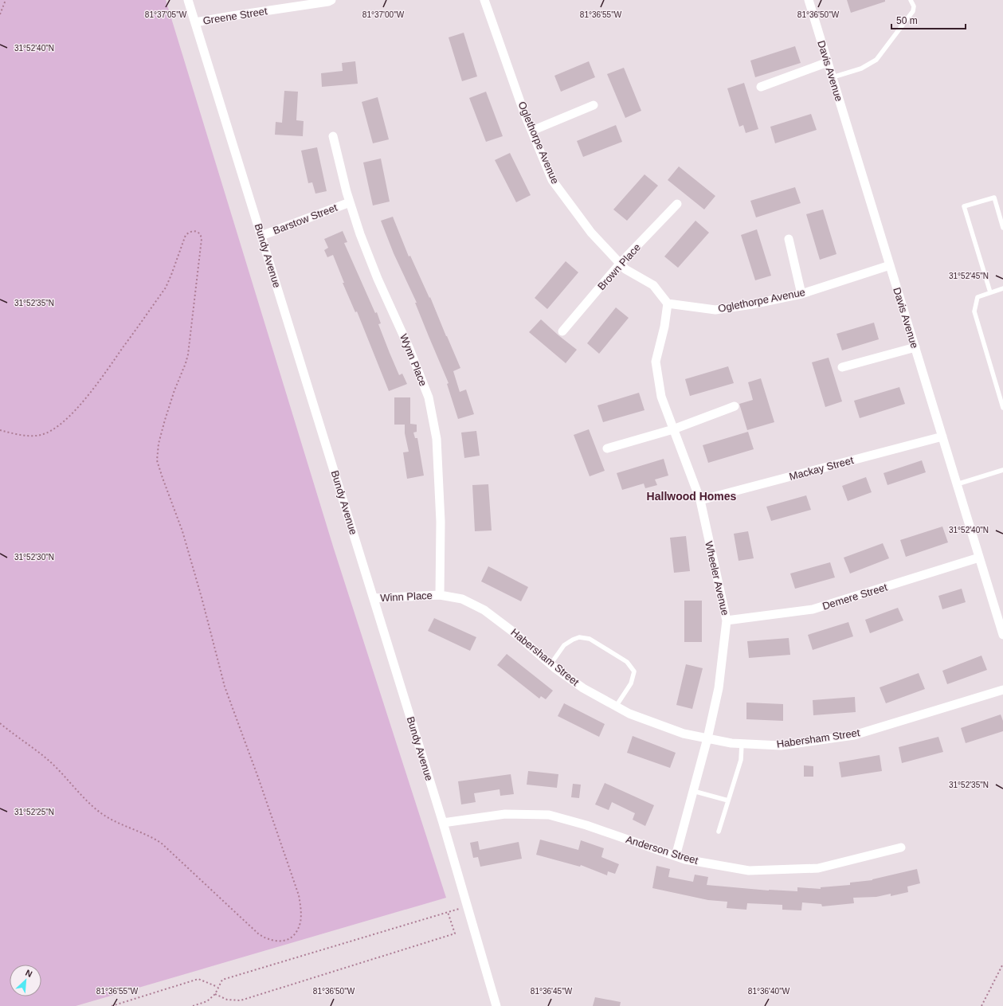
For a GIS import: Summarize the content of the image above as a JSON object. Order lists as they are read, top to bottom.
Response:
{
  "streets": {
    "street": [
      "Greene Street",
      "Davis Avenue",
      "Oglethorpe Avenue",
      "Barstow Street",
      "Bundy Avenue",
      "Brown Place",
      "Wynn Place",
      "Mackay Street",
      "Wheeler Avenue",
      "Winn Place",
      "Demere Street",
      "Habersham Street",
      "Anderson Street"
    ]
  },
  "crossings": [
    ["Greene Street", "Bundy Avenue"],
    ["Davis Avenue", "Oglethorpe Avenue"],
    ["Davis Avenue", "Mackay Street"],
    ["Davis Avenue", "Demere Street"],
    ["Oglethorpe Avenue", "Brown Place"],
    ["Oglethorpe Avenue", "Wheeler Avenue"],
    ["Barstow Street", "Bundy Avenue"],
    ["Barstow Street", "Wynn Place"],
    ["Bundy Avenue", "Winn Place"],
    ["Bundy Avenue", "Anderson Street"],
    ["Wynn Place", "Winn Place"],
    ["Wynn Place", "Habersham Street"],
    ["Mackay Street", "Wheeler Avenue"],
    ["Wheeler Avenue", "Demere Street"],
    ["Wheeler Avenue", "Habersham Street"],
    ["Wheeler Avenue", "Anderson Street"],
    ["Winn Place", "Habersham Street"]
  ],
  "districts": ["Hallwood Homes"],
  "scale_bar": "50 m",
  "north": "top right",
  "coordinates": [
    "81°37'05\"W",
    "81°37'00\"W",
    "81°36'55\"W",
    "81°36'50\"W",
    "31°52'40\"N",
    "31°52'45\"N",
    "31°52'35\"N",
    "31°52'30\"N",
    "31°52'25\"N",
    "81°36'45\"W",
    "81°36'40\"W"
  ]
}
